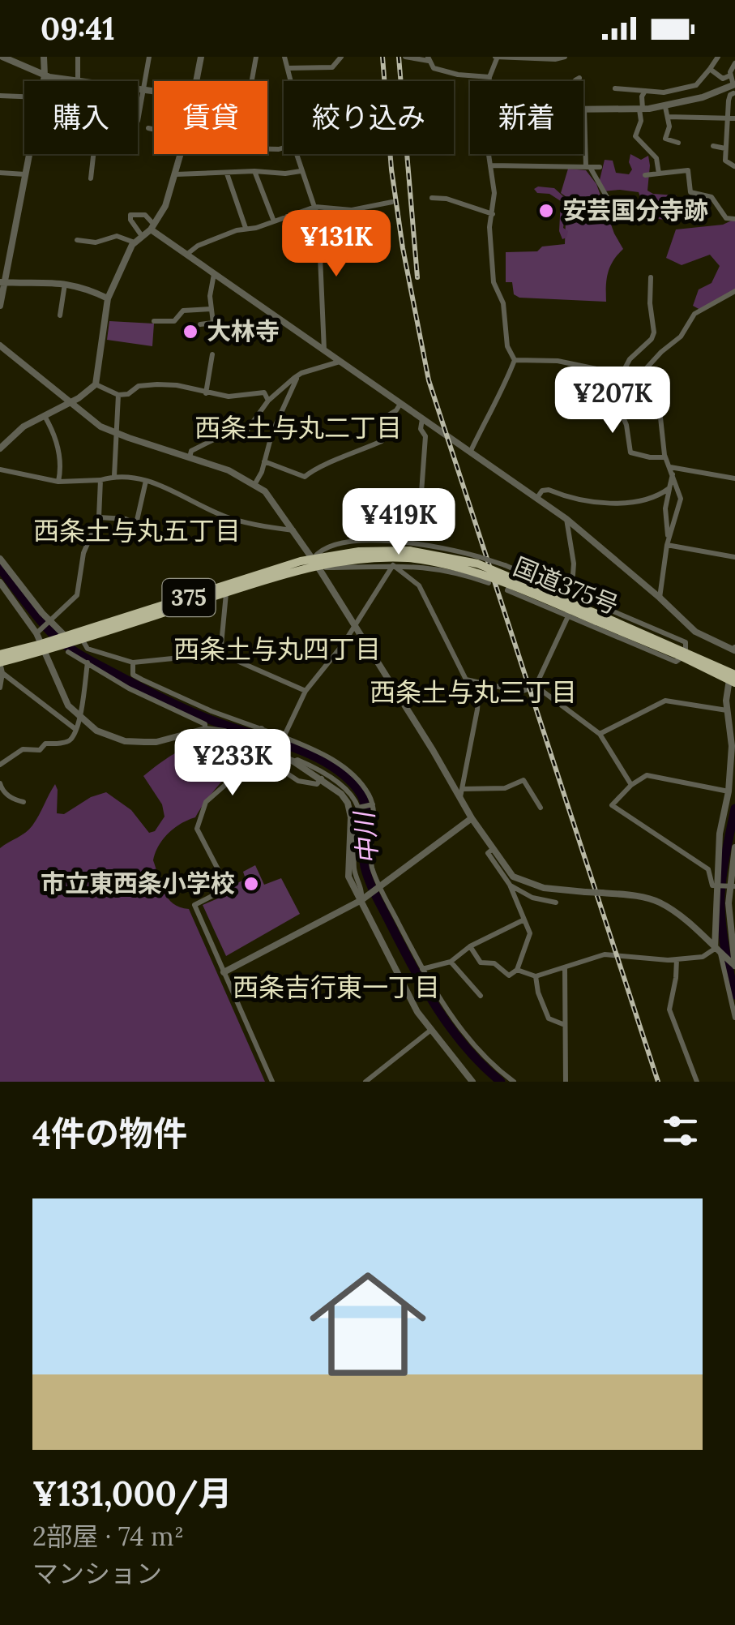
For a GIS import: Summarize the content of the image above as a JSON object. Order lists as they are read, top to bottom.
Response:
{
  "streets": {
    "highway": ["国道375号", "375"]
  },
  "districts": [
    "西条土与丸二丁目",
    "西条土与丸五丁目",
    "西条土与丸四丁目",
    "西条土与丸三丁目",
    "西条吉行東一丁目"
  ],
  "water": ["中川"],
  "places": ["安芸国分寺跡", "大林寺", "市立東西条小学校"],
  "page": {
    "status": "09:41",
    "chip": [
      "購入",
      "賃貸",
      "絞り込み",
      "新着"
    ],
    "price": [
      "¥131K",
      "¥207K",
      "¥419K",
      "¥233K"
    ],
    "heading": "4件の物件",
    "list": [
      {
        "name": "¥131,000/月",
        "note": "2部屋 · 74 m² · マンション"
      }
    ]
  }
}
